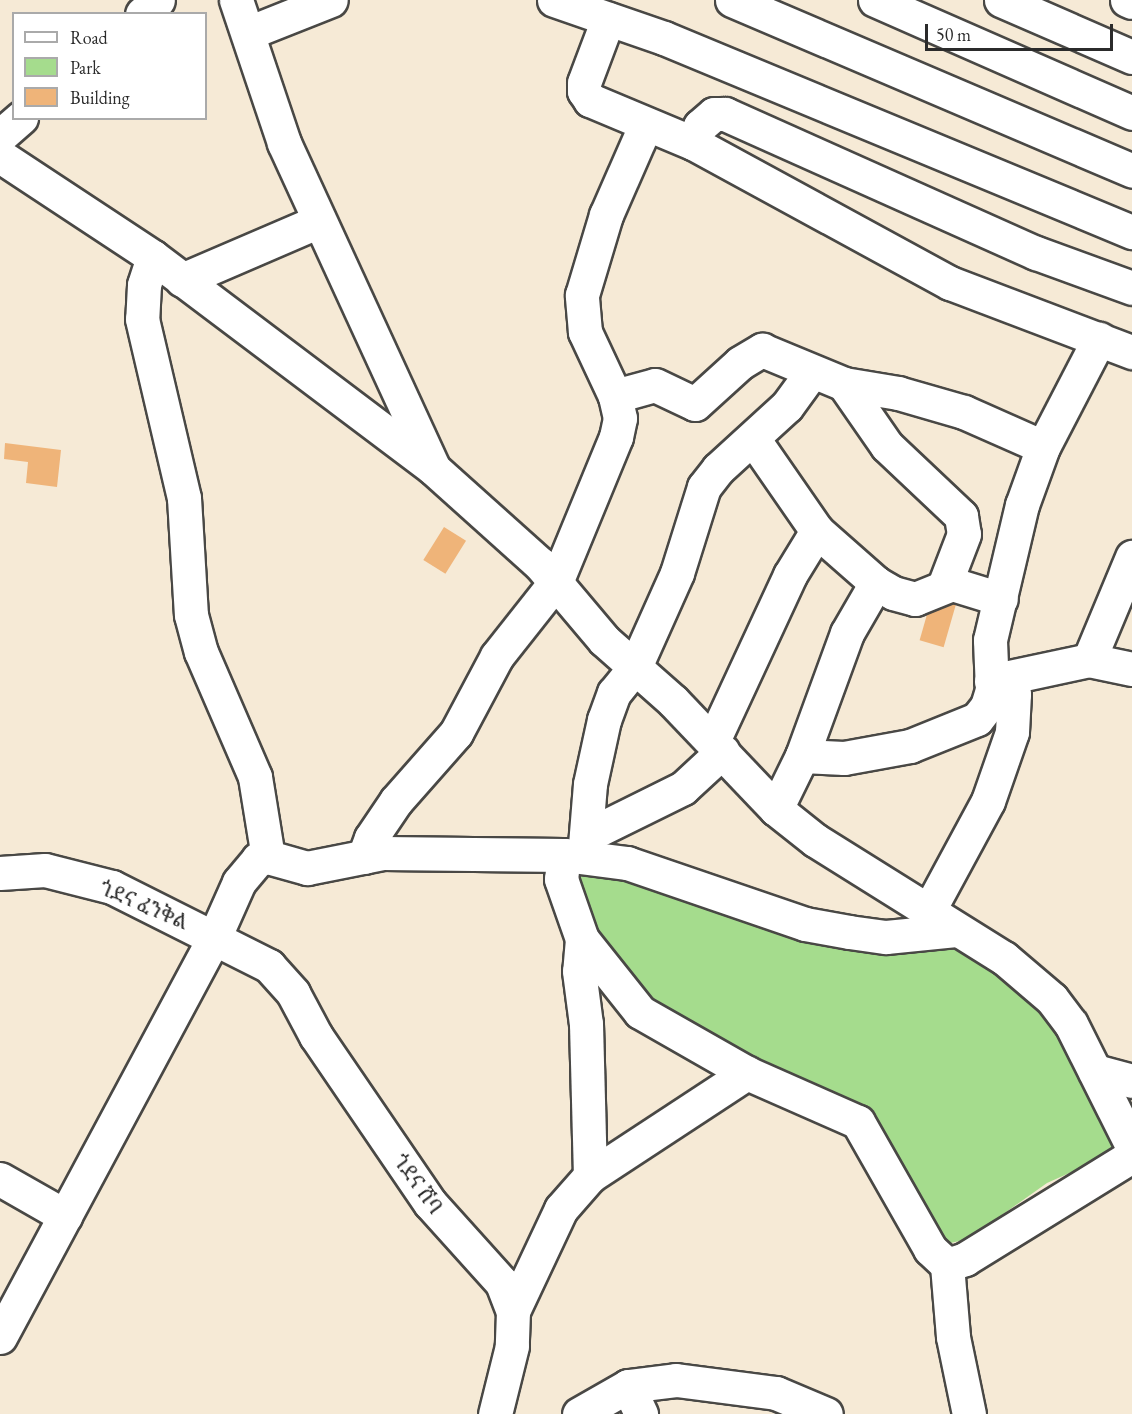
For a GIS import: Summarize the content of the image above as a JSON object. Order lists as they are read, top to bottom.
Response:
{
  "streets": {
    "street": ["ጎደና ፈንቅል", "ጎደና ሸባ"]
  },
  "crossings": [
    ["ጎደና ፈንቅል", "ጎደና ሸባ"]
  ],
  "legend": ["Road", "Park", "Building"],
  "scale_bar": "50 m"
}
